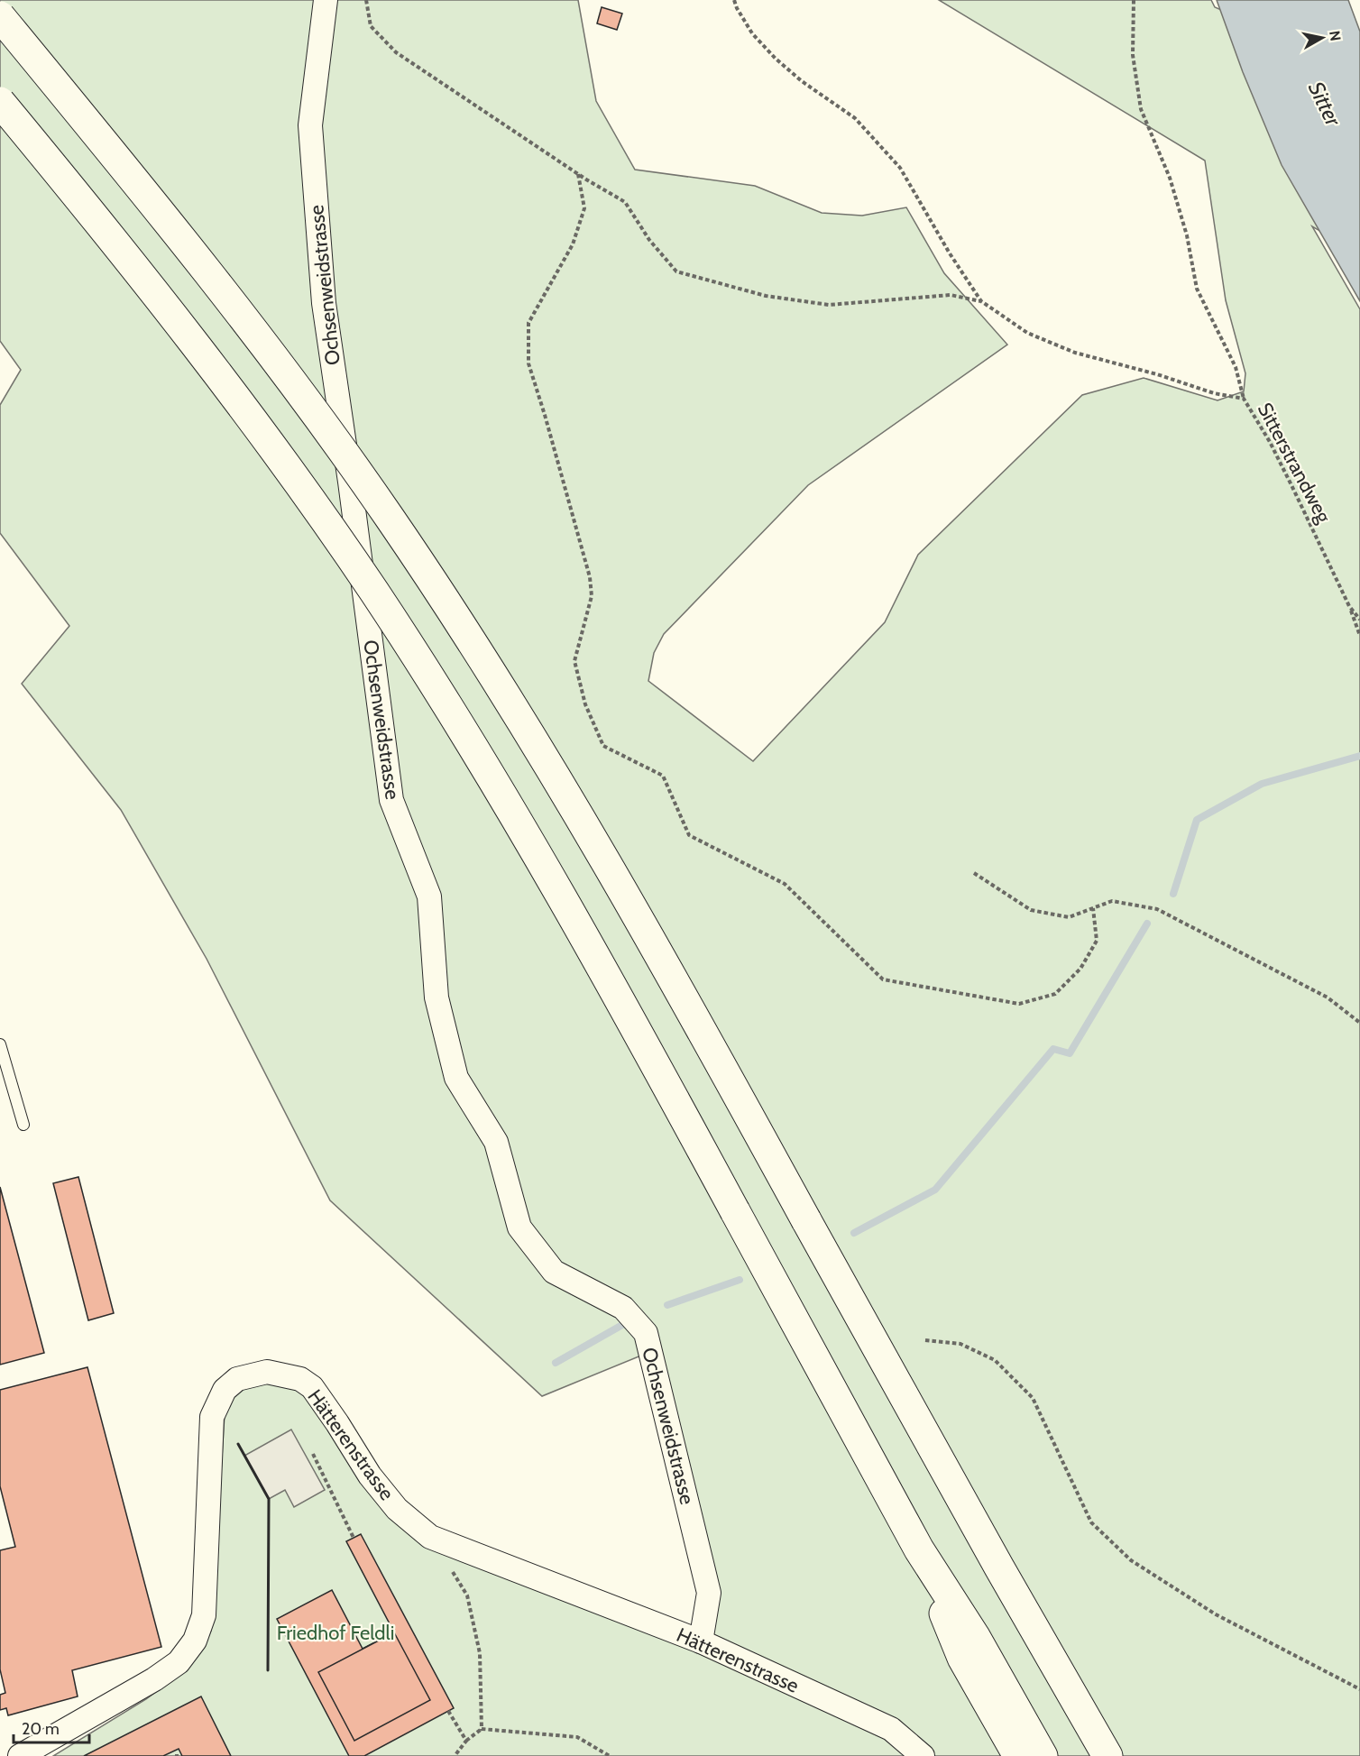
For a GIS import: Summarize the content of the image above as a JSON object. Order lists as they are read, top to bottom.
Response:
{
  "streets": {
    "street": ["Ochsenweidstrasse", "Hätterenstrasse"],
    "path": ["Sitterstrandweg"]
  },
  "crossings": [
    ["Ochsenweidstrasse", "Hätterenstrasse"]
  ],
  "water": ["Sitter"],
  "parks": ["Friedhof Feldli"],
  "scale_bar": "20 m",
  "north": "right"
}
